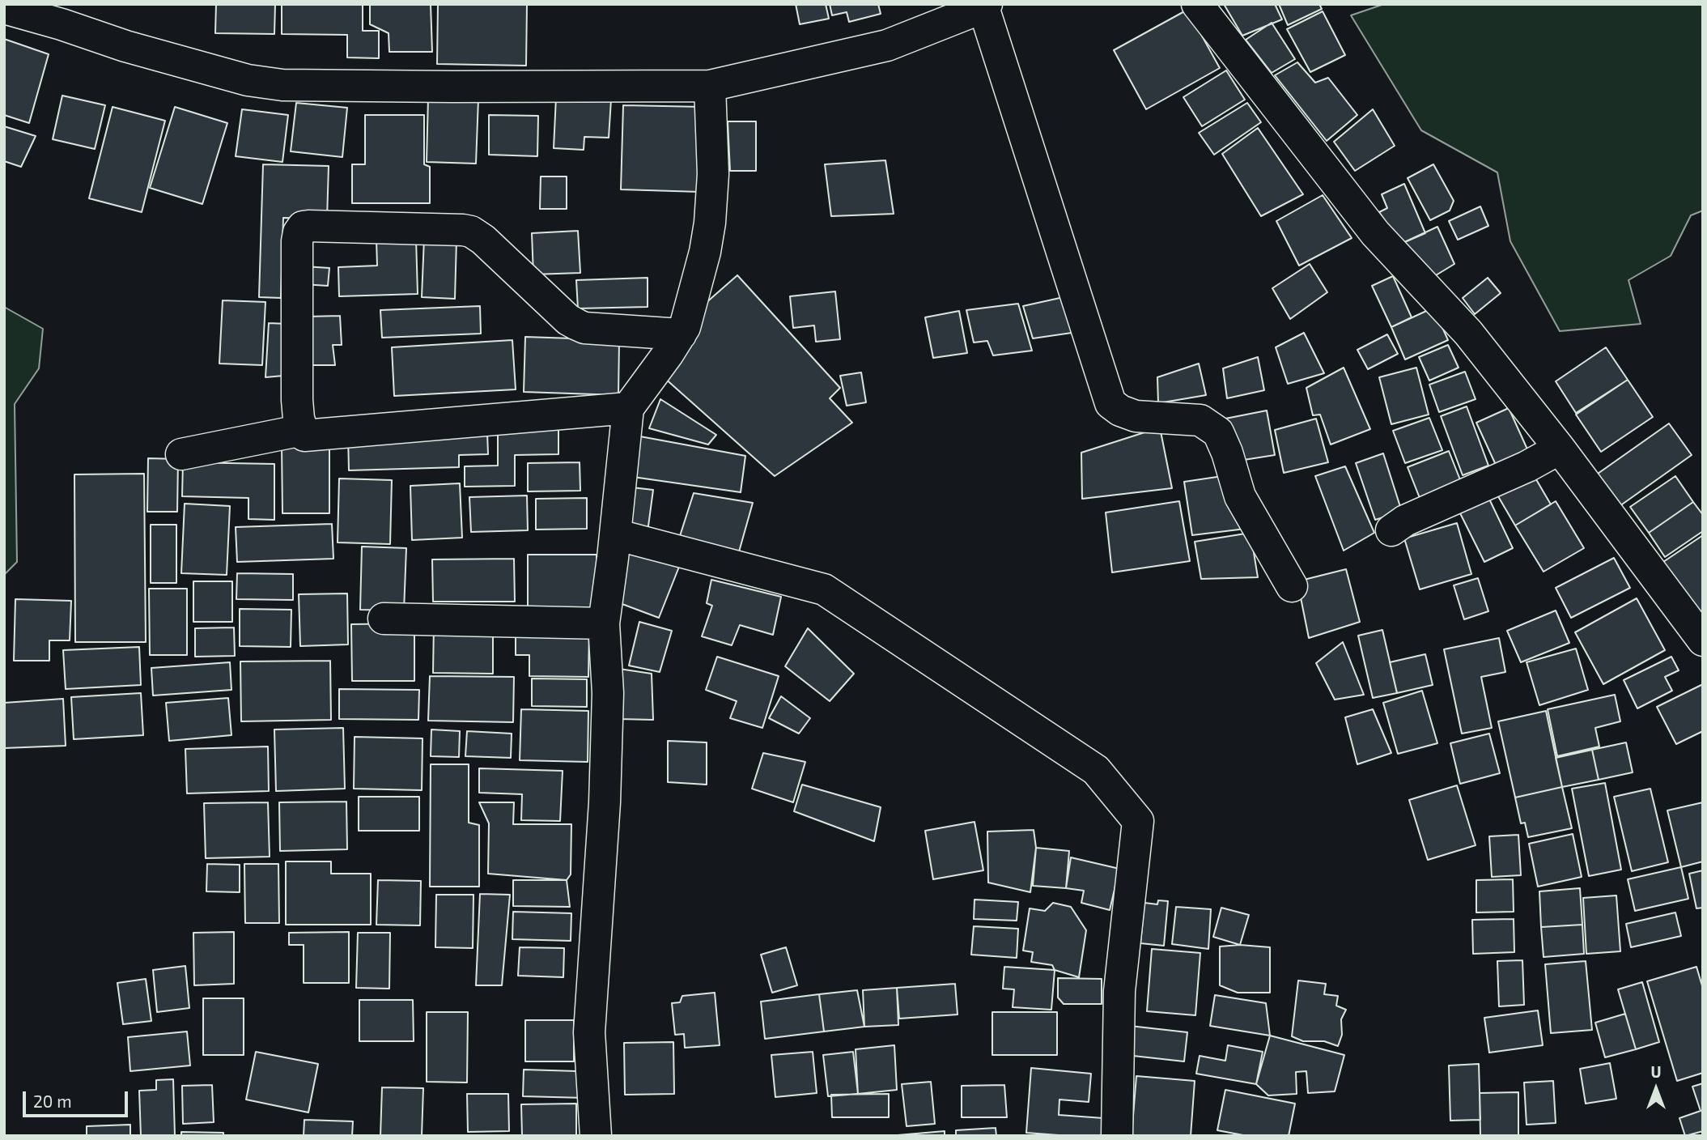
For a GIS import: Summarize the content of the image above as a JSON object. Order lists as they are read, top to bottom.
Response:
{
  "scale_bar": "20 m",
  "north": "top"
}
